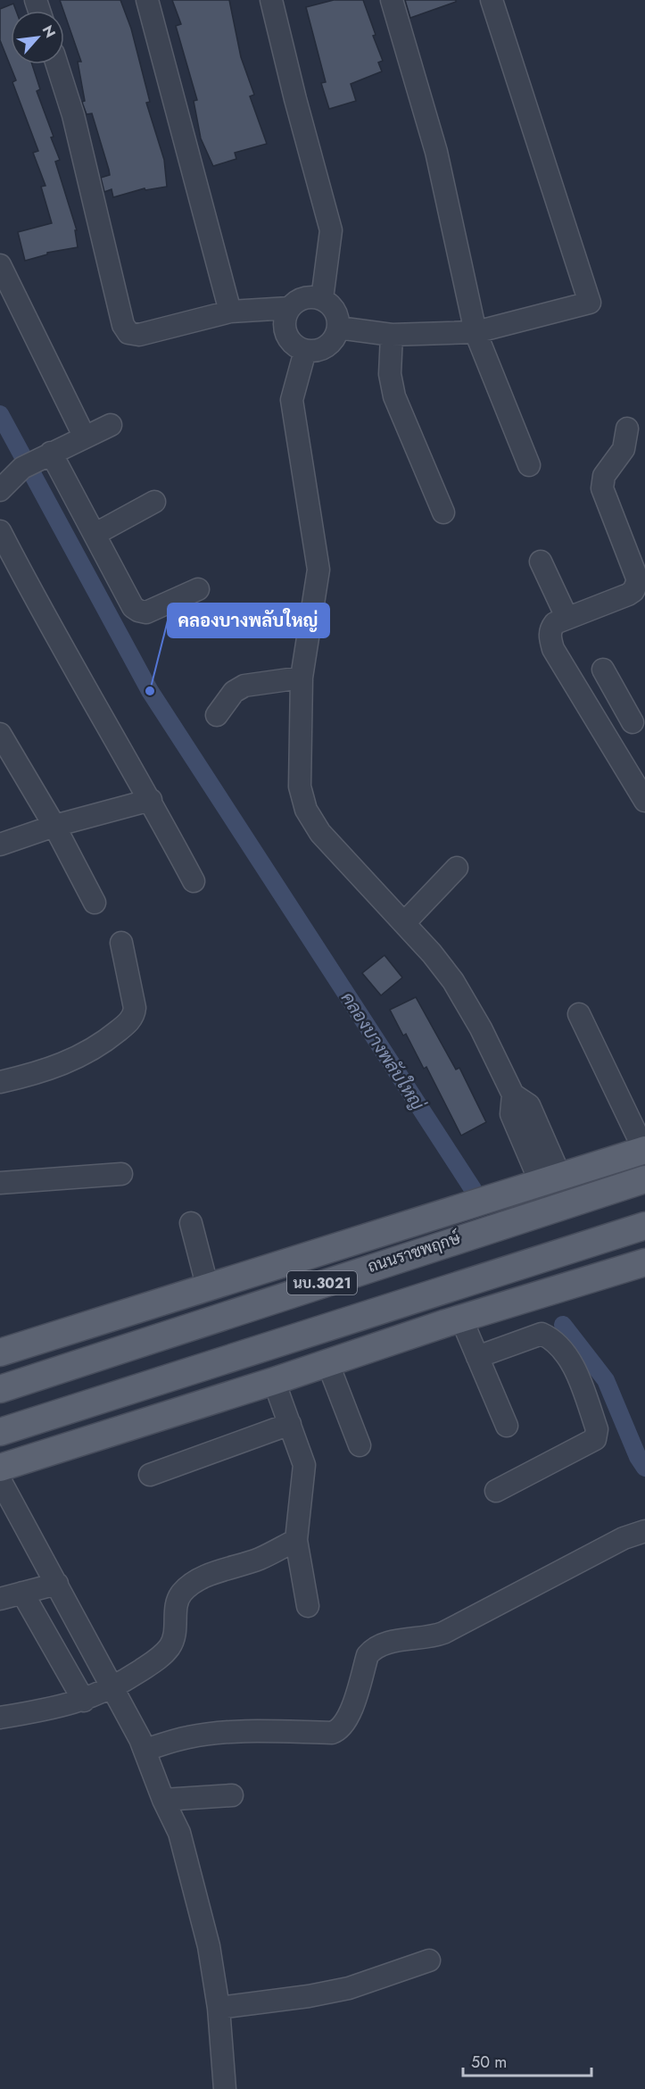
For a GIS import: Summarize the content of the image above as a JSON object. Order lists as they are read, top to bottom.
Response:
{
  "streets": {
    "main road": ["ถนนราชพฤกษ์", "นบ.3021"]
  },
  "water": ["คลองบางพลับใหญ่"],
  "places": ["คลองบางพลับใหญ่"],
  "scale_bar": "50 m",
  "north": "top right"
}
